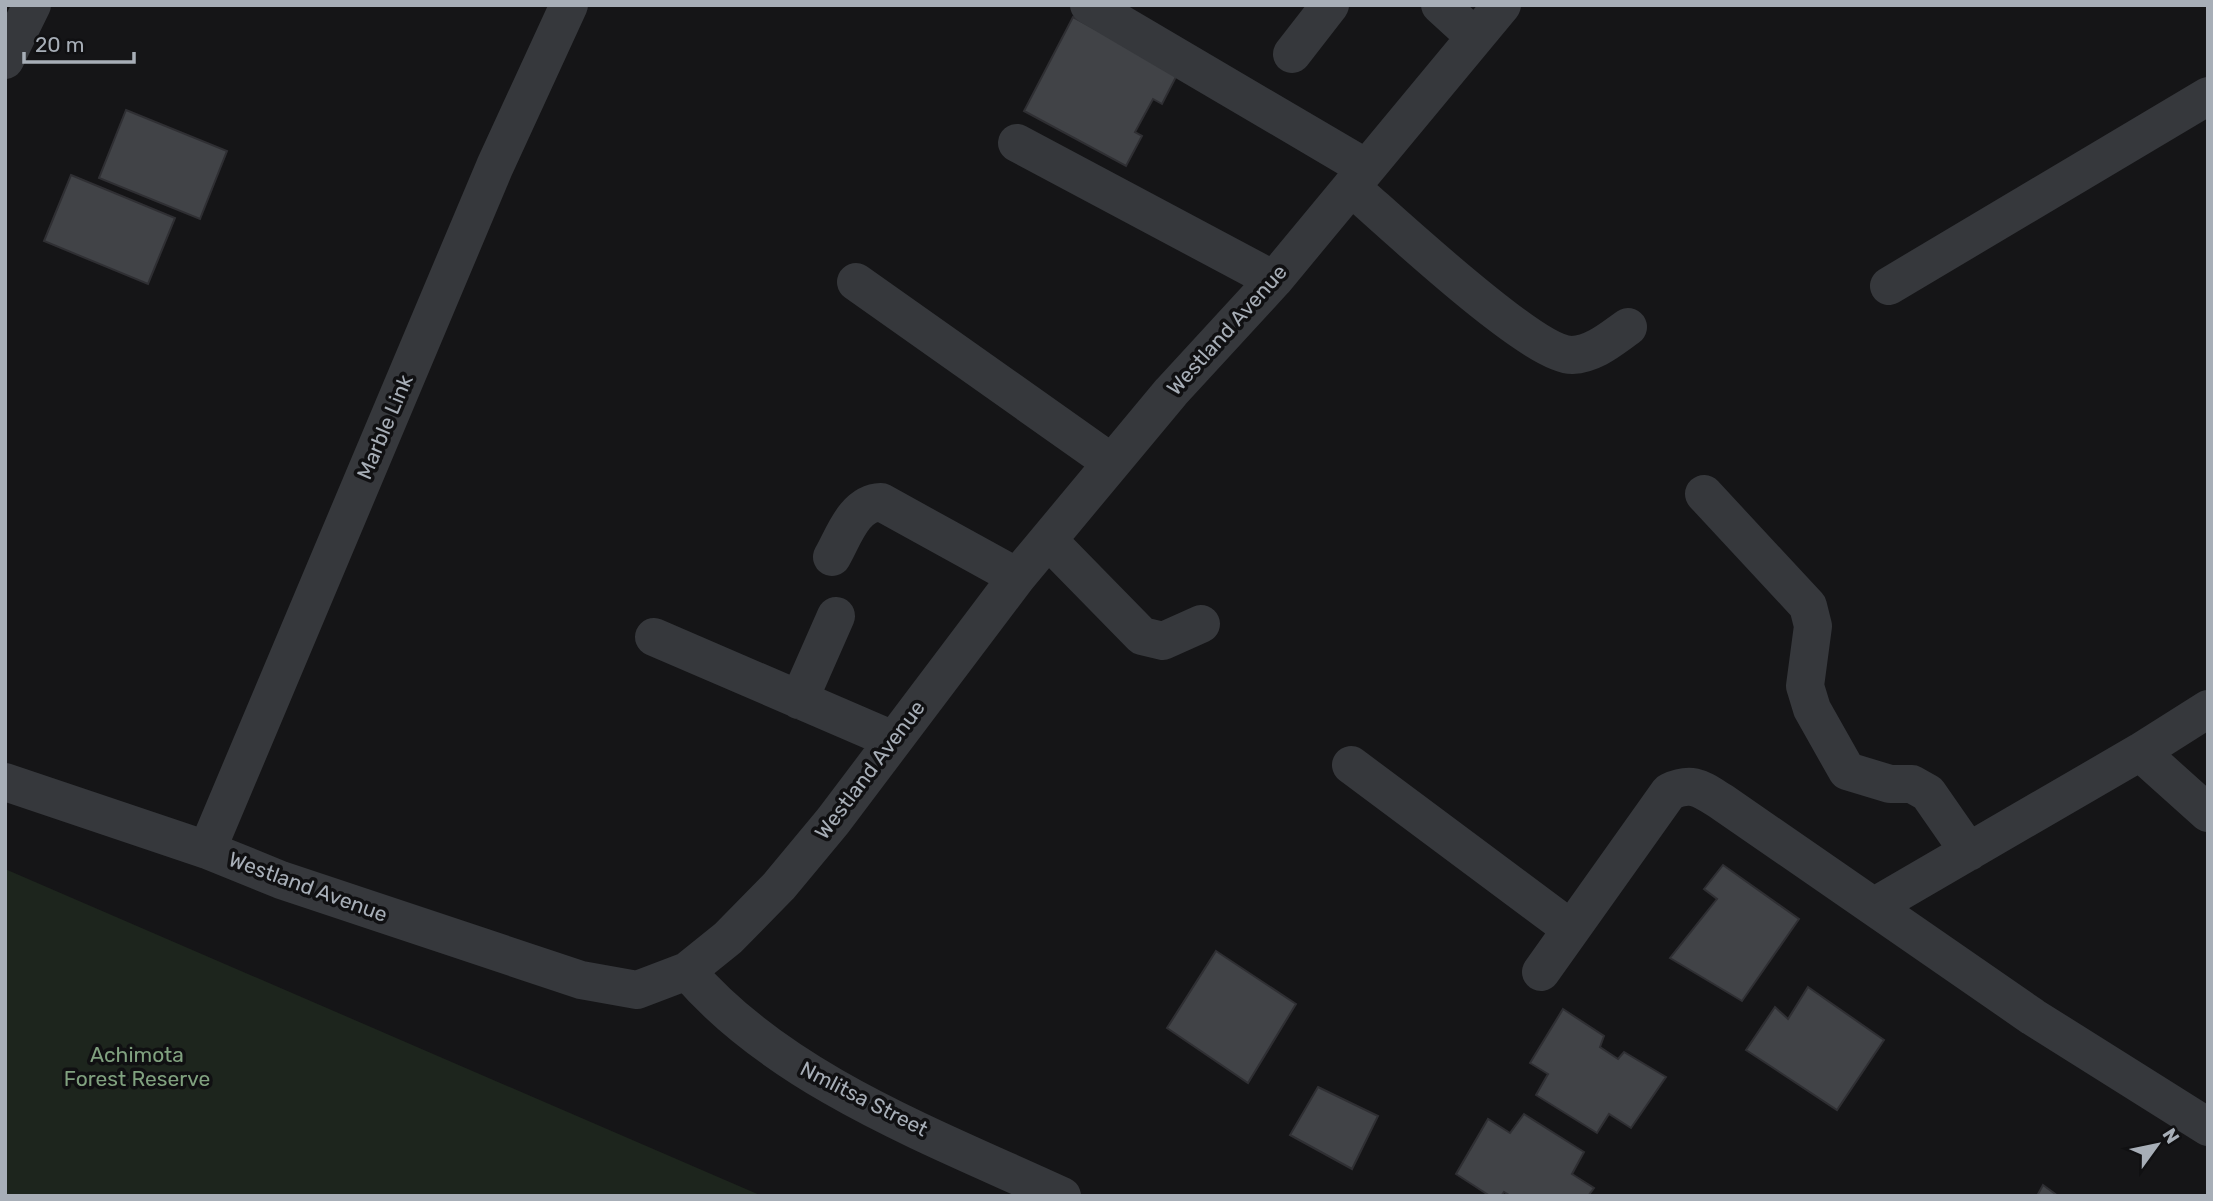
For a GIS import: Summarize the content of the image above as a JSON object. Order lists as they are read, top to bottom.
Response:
{
  "streets": {
    "street": ["Westland Avenue", "Marble Link", "Nmlitsa Street"]
  },
  "crossings": [
    ["Westland Avenue", "Marble Link"],
    ["Westland Avenue", "Nmlitsa Street"]
  ],
  "parks": ["Achimota Forest Reserve"],
  "scale_bar": "20 m",
  "north": "top right"
}
